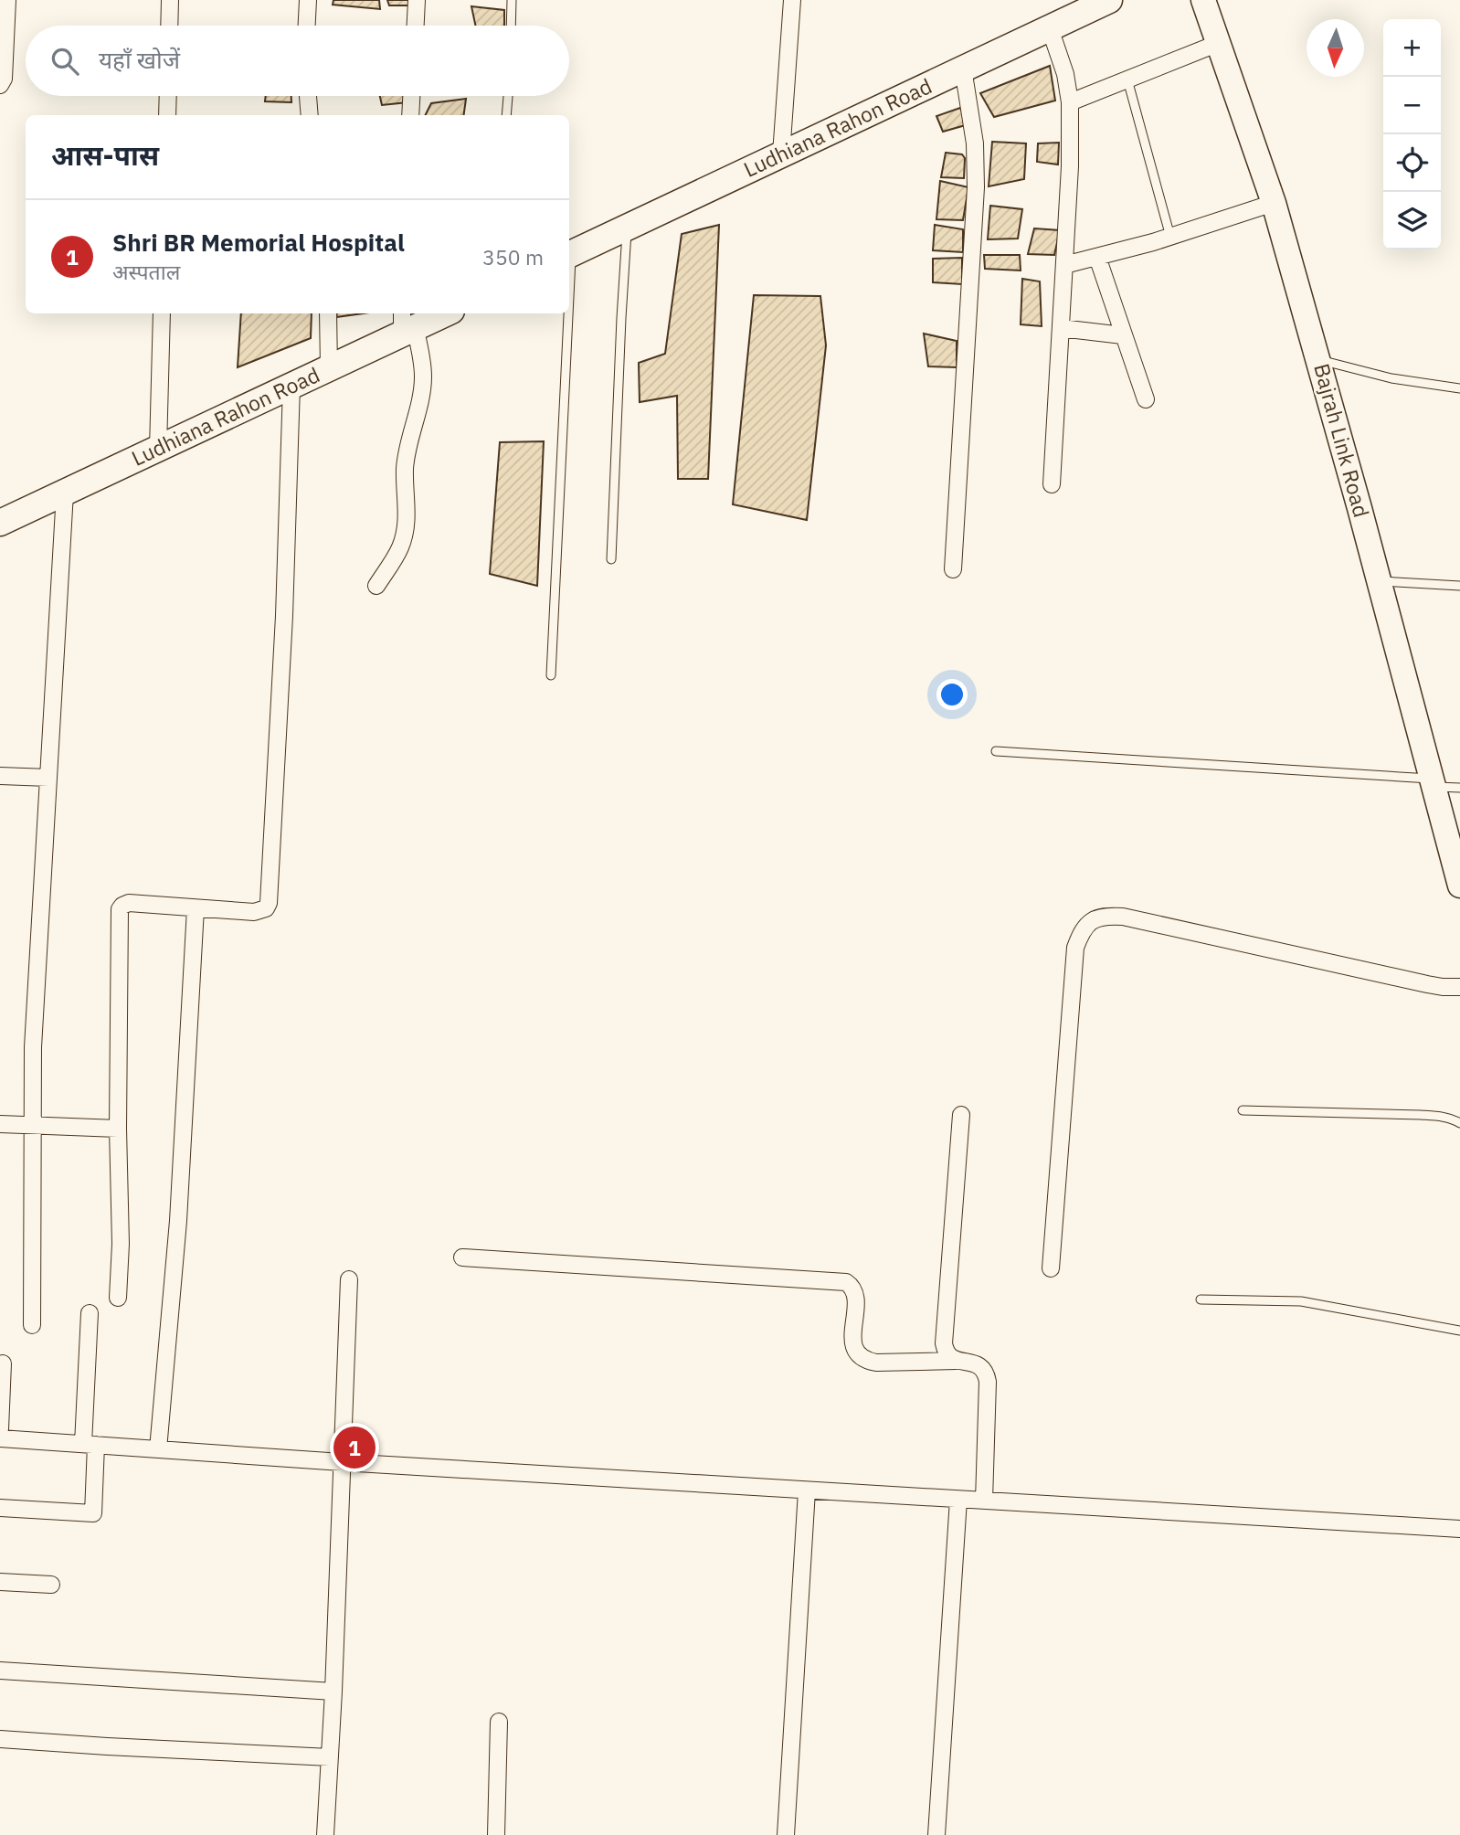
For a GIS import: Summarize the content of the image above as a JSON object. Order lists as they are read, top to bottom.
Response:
{
  "streets": {
    "main road": ["Ludhiana Rahon Road"],
    "street": ["Bajrah Link Road"]
  },
  "north": "bottom",
  "page": {
    "map_buttons": ["+", "−"],
    "search": "यहाँ खोजें",
    "heading": "आस-पास",
    "list": [
      {
        "mark": "1",
        "name": "Shri BR Memorial Hospital",
        "note": "अस्पताल",
        "value": "350 m"
      }
    ],
    "pins": "1"
  }
}
